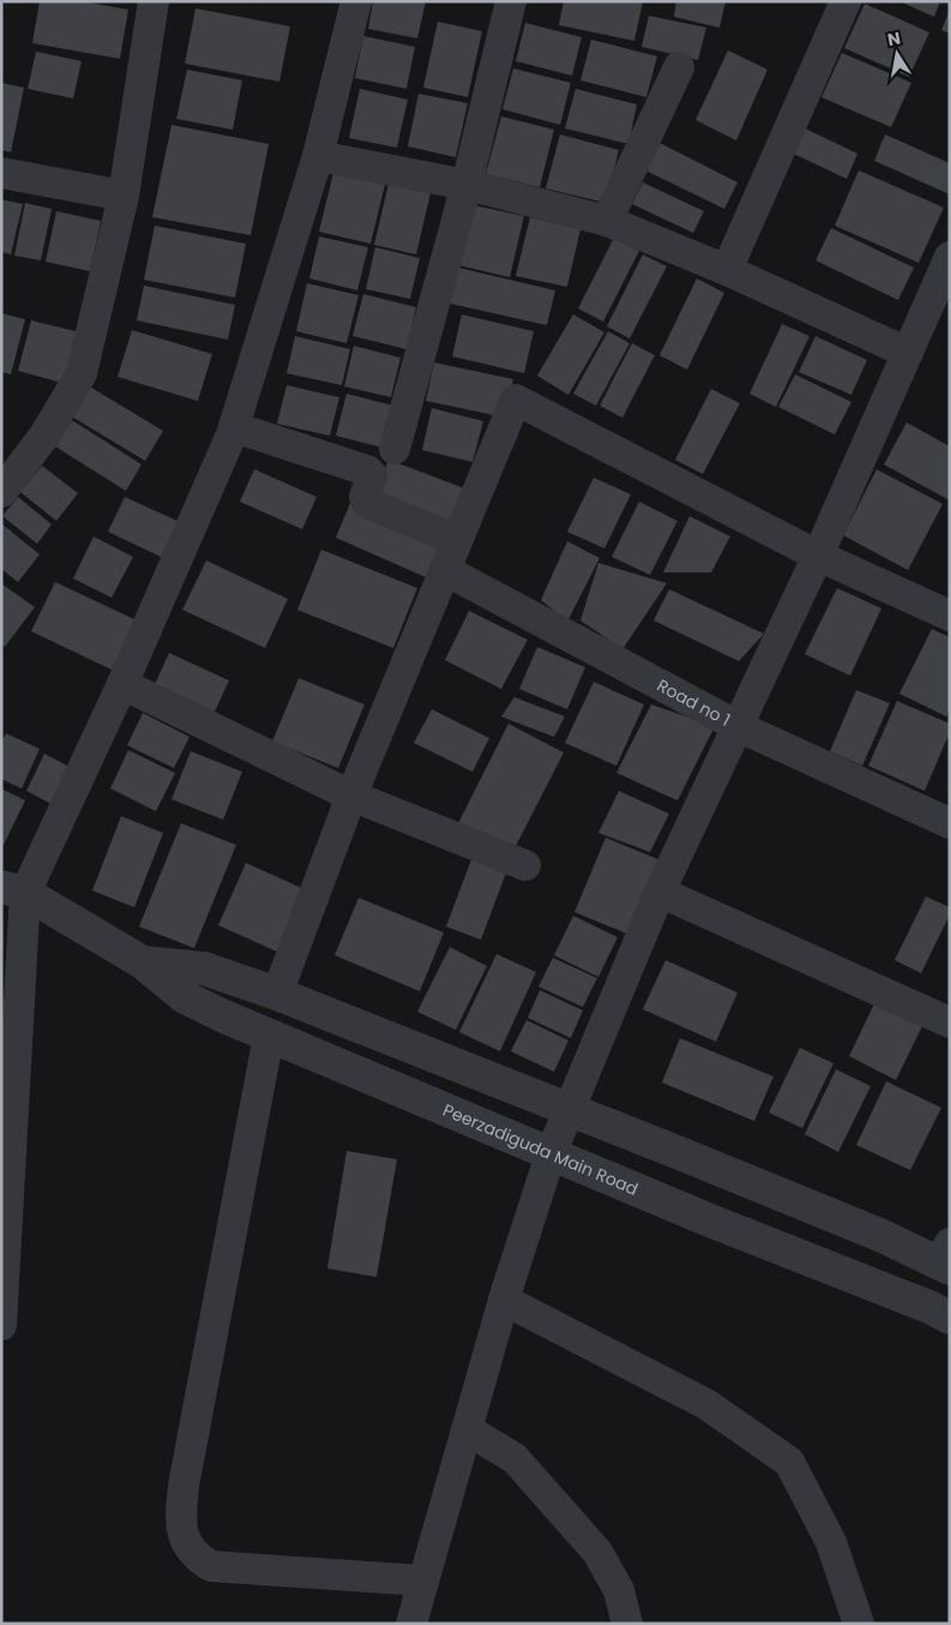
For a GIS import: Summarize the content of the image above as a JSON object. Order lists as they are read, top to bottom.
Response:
{
  "streets": {
    "street": ["Road no 1", "Peerzadiguda Main Road"]
  },
  "north": "top"
}
